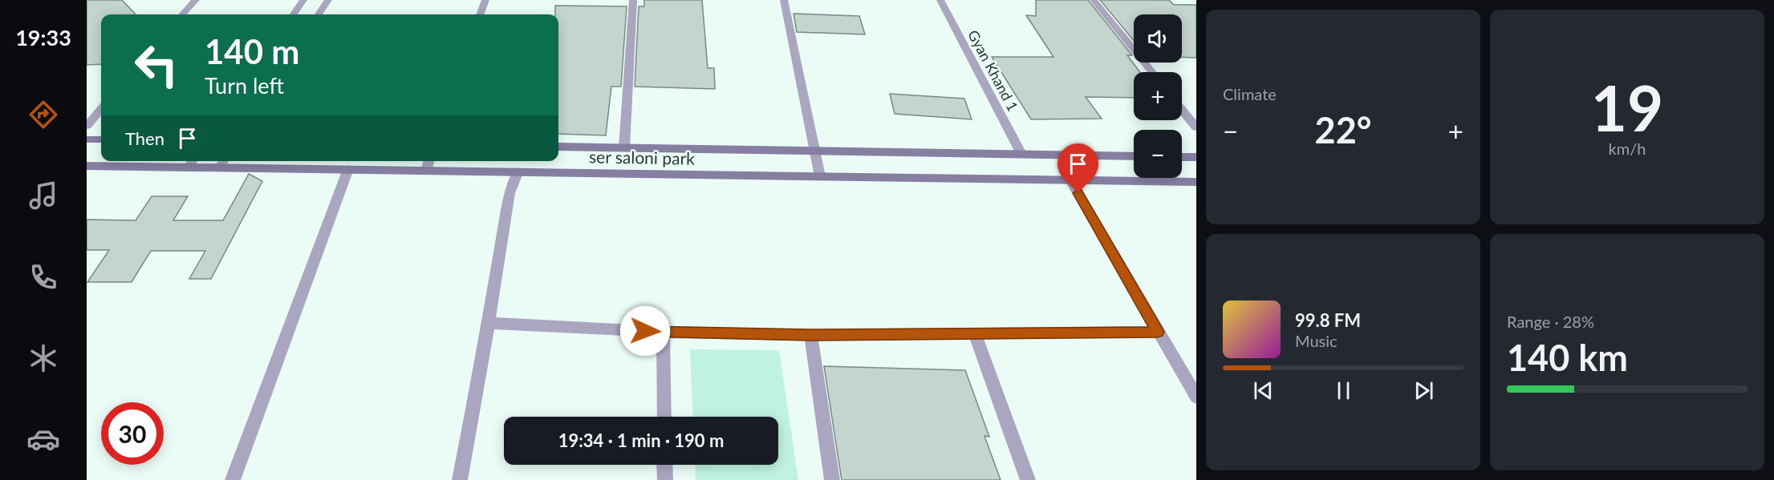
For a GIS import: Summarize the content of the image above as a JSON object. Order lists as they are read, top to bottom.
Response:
{
  "streets": {
    "street": ["Gyan Khand 1", "ser saloni park"]
  },
  "page": {
    "tabs": "19:33",
    "tile": [
      "Climate",
      ["19", "km/h"],
      ["Range · 28%", "140 km"]
    ],
    "map_buttons": ["+", "−"],
    "turn": ["140 m", "Turn left"],
    "heat": ["−", "22°", "+"],
    "then": "Then",
    "song": ["99.8 FM", "Music"],
    "limit": "30",
    "trip": "19:34 · 1 min · 190 m"
  }
}
